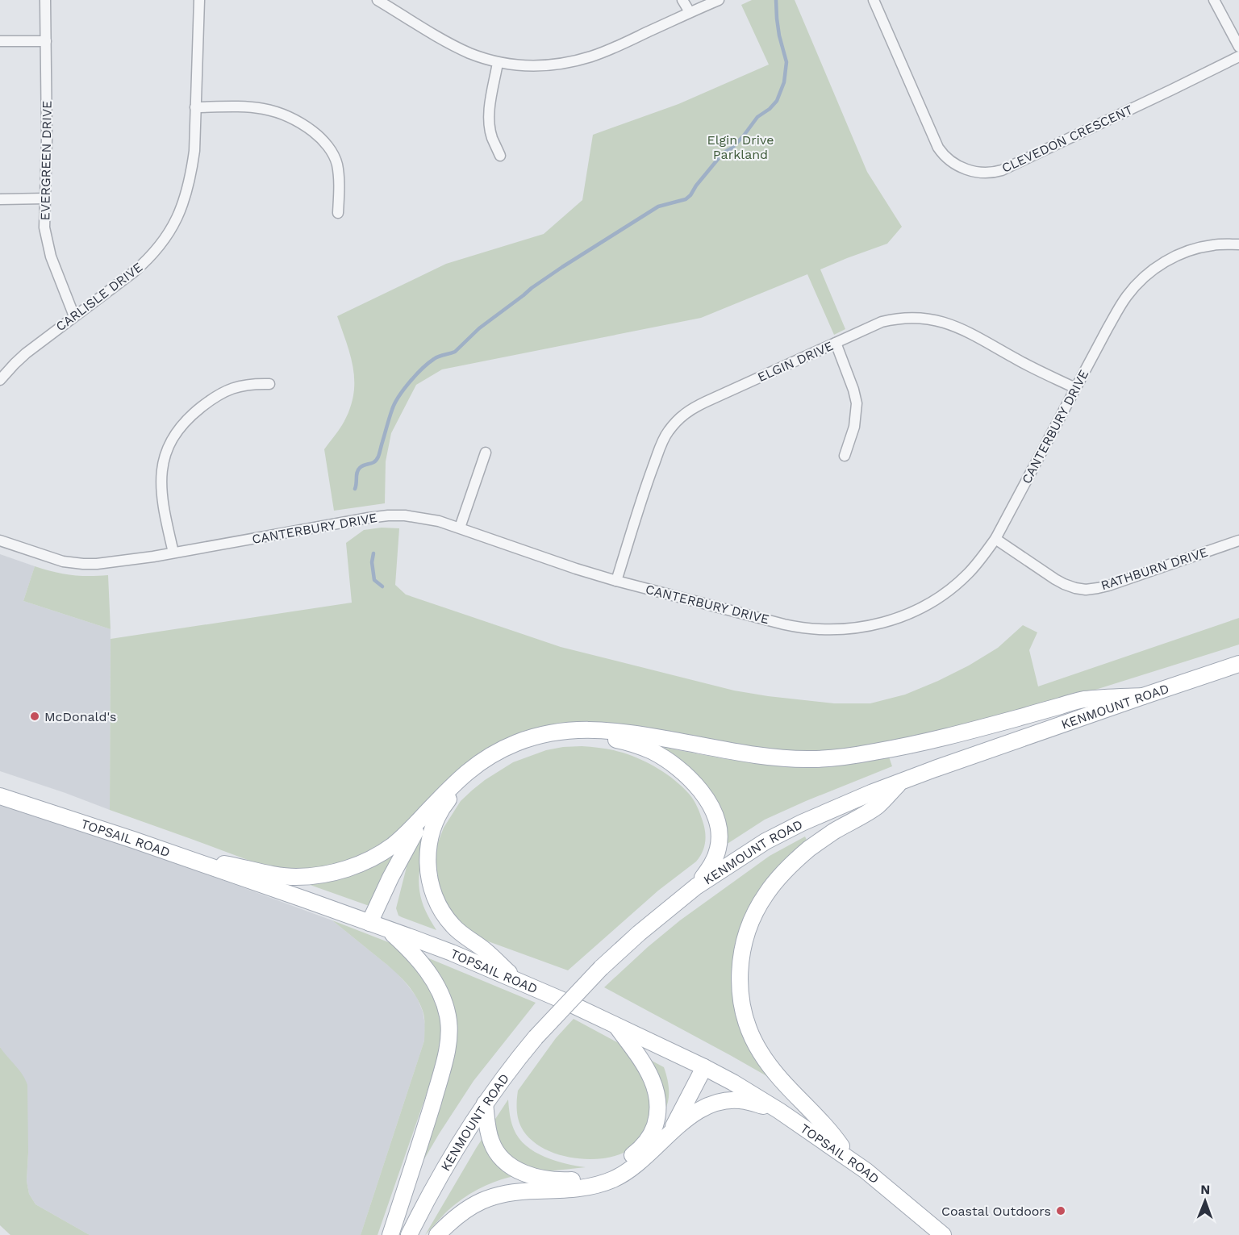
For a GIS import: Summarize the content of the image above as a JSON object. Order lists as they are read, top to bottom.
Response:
{
  "streets": {
    "main road": ["KENMOUNT ROAD", "TOPSAIL ROAD"],
    "street": [
      "CLEVEDON CRESCENT",
      "EVERGREEN DRIVE",
      "CARLISLE DRIVE",
      "ELGIN DRIVE",
      "CANTERBURY DRIVE",
      "RATHBURN DRIVE"
    ]
  },
  "crossings": [
    ["EVERGREEN DRIVE", "CARLISLE DRIVE"],
    ["ELGIN DRIVE", "CANTERBURY DRIVE"],
    ["CANTERBURY DRIVE", "RATHBURN DRIVE"]
  ],
  "parks": ["Elgin Drive Parkland"],
  "places": ["McDonald's", "Coastal Outdoors"],
  "north": "top"
}
